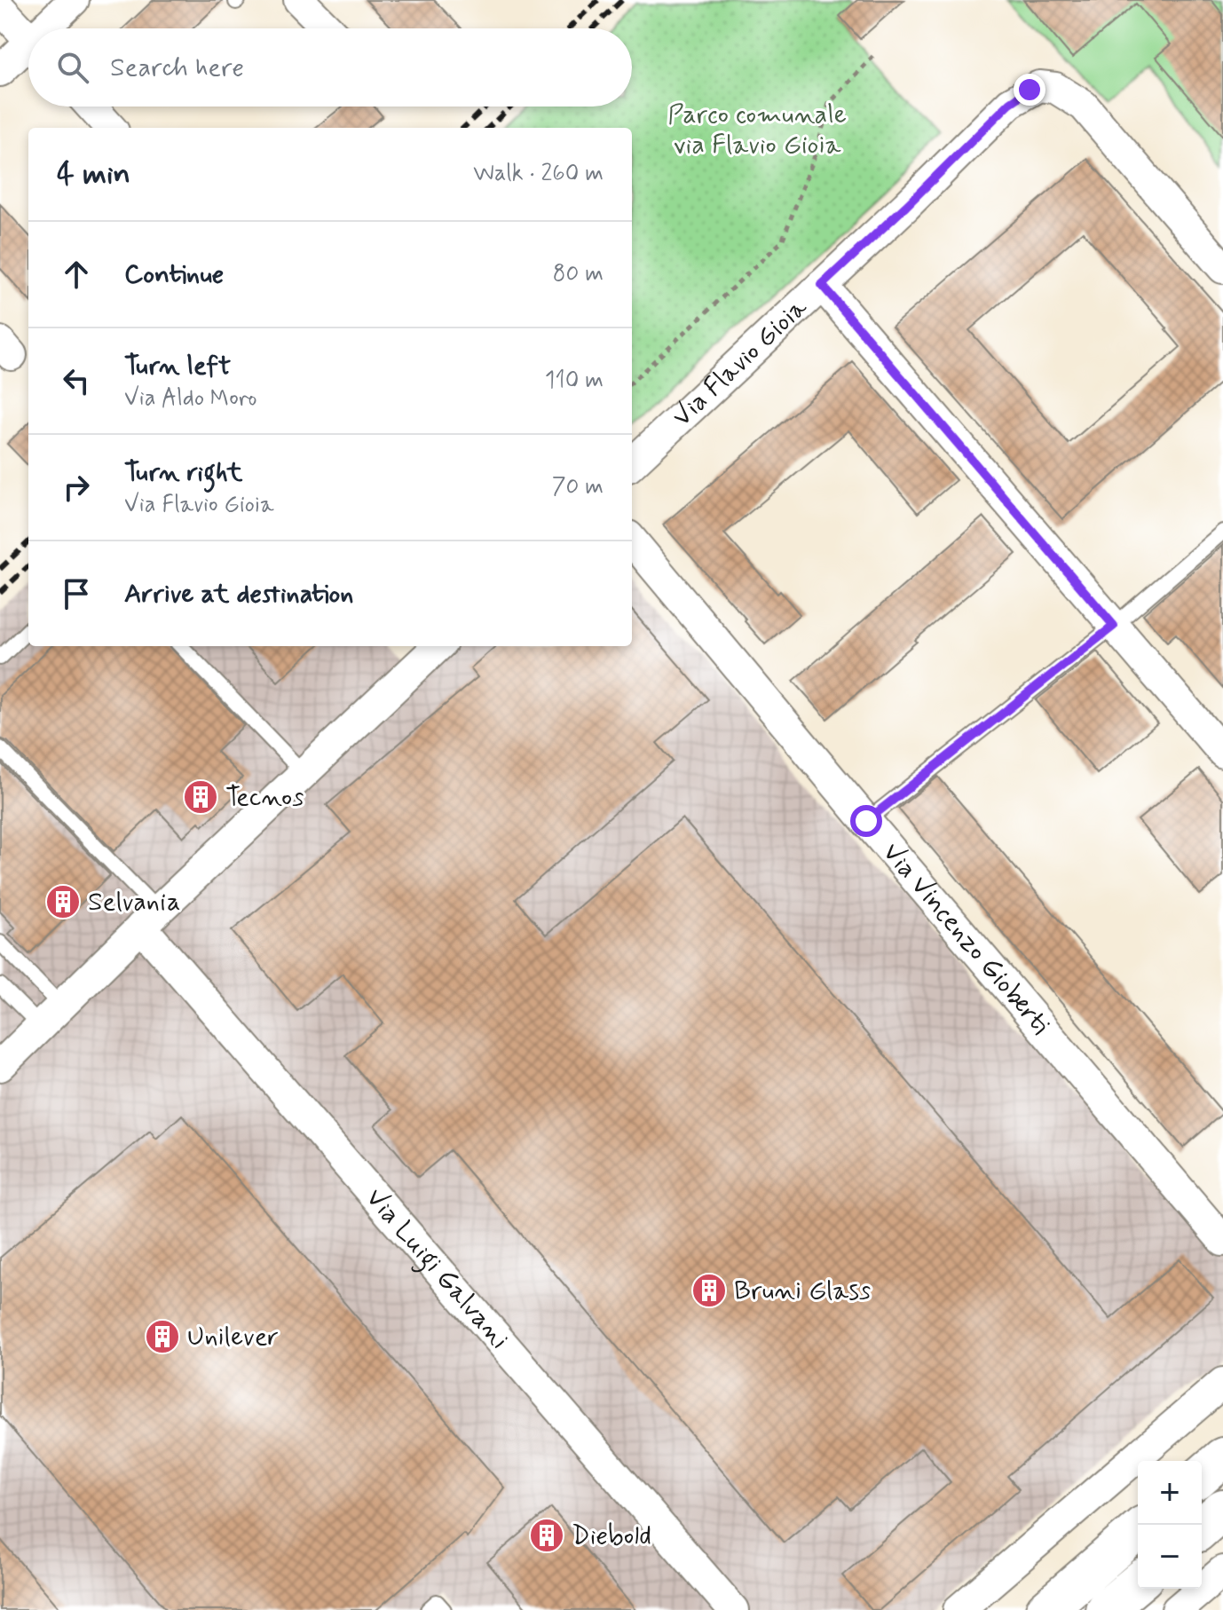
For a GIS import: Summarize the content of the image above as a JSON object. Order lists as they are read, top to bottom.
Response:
{
  "streets": {
    "street": ["Via Flavio Gioia", "Via Vincenzo Gioberti", "Via Luigi Galvani"]
  },
  "parks": ["Parco comunale via Flavio Gioia"],
  "places": {
    "building": [
      "Tecnos",
      "Selvania",
      "Bruni Glass",
      "Unilever",
      "Diebold"
    ]
  },
  "page": {
    "search": "Search here",
    "heading": ["4 min", "Walk · 260 m"],
    "list": [
      ["Continue", "80 m"],
      ["Turn left", "Via Aldo Moro", "110 m"],
      ["Turn right", "Via Flavio Gioia", "70 m"],
      "Arrive at destination"
    ],
    "map_buttons": ["+", "−"]
  }
}
